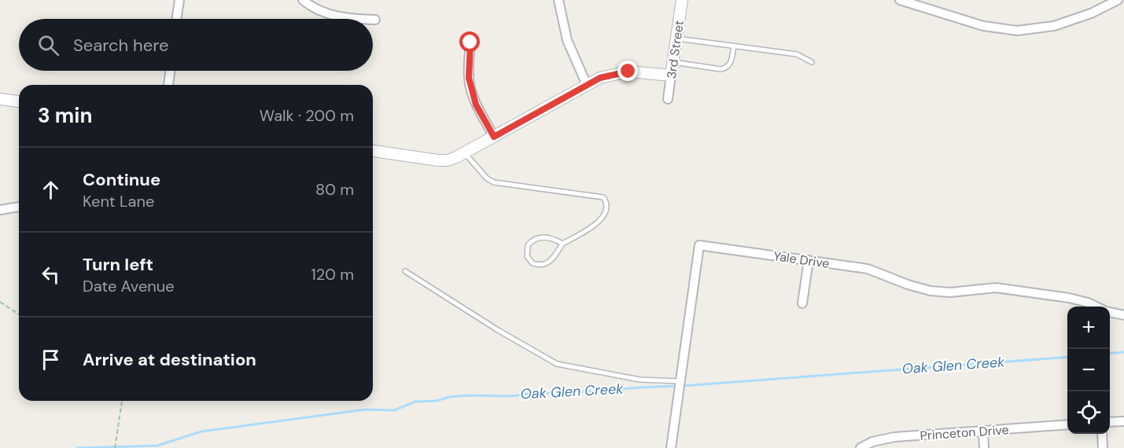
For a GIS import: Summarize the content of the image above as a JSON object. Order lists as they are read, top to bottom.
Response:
{
  "streets": {
    "street": ["3rd Street", "Yale Drive", "Princeton Drive"]
  },
  "water": ["Oak Glen Creek"],
  "page": {
    "search": "Search here",
    "heading": ["3 min", "Walk · 200 m"],
    "list": [
      ["Continue", "Kent Lane", "80 m"],
      ["Turn left", "Date Avenue", "120 m"],
      "Arrive at destination"
    ],
    "map_buttons": ["+", "−"]
  }
}
